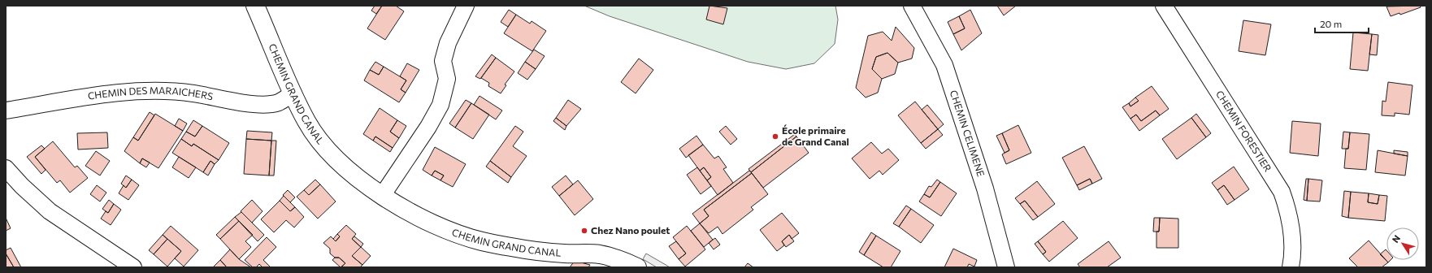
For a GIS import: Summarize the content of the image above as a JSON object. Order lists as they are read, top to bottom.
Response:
{
  "streets": {
    "street": [
      "CHEMIN GRAND CANAL",
      "CHEMIN DES MARAICHERS",
      "CHEMIN FORESTIER",
      "CHEMIN CELIMENE"
    ]
  },
  "crossings": [
    ["CHEMIN GRAND CANAL", "CHEMIN DES MARAICHERS"]
  ],
  "places": ["École primaire de Grand Canal", "Chez Nano poulet"],
  "scale_bar": "20 m",
  "north": "top left"
}
